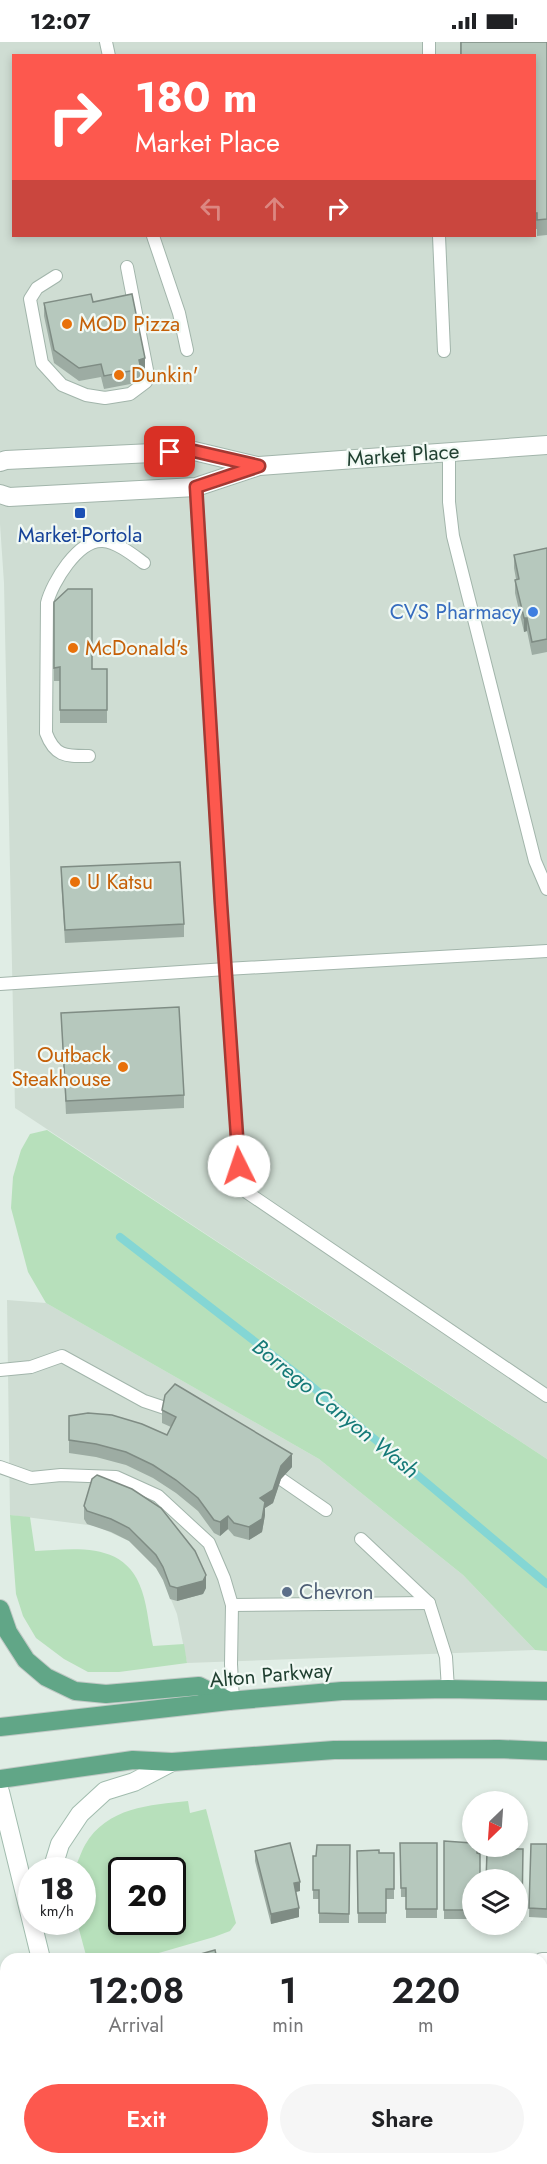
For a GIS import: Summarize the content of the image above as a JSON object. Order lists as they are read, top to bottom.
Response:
{
  "streets": {
    "main road": ["Alton Parkway"],
    "street": ["Market Place"]
  },
  "water": ["Borrego Canyon Wash"],
  "places": {
    "other": [
      "MOD Pizza",
      "Dunkin'",
      "CVS Pharmacy",
      "McDonald's",
      "U Katsu",
      "Outback Steakhouse",
      "Chevron"
    ],
    "transit": ["Market-Portola"]
  },
  "north": "bottom left",
  "page": {
    "status": "12:07",
    "turn": ["180 m", "Market Place"],
    "speed": "18 km/h",
    "limit": "20",
    "eta": [
      "12:08",
      "Arrival",
      "1",
      "min",
      "220",
      "m"
    ],
    "buttons": ["Exit", "Share"]
  }
}
